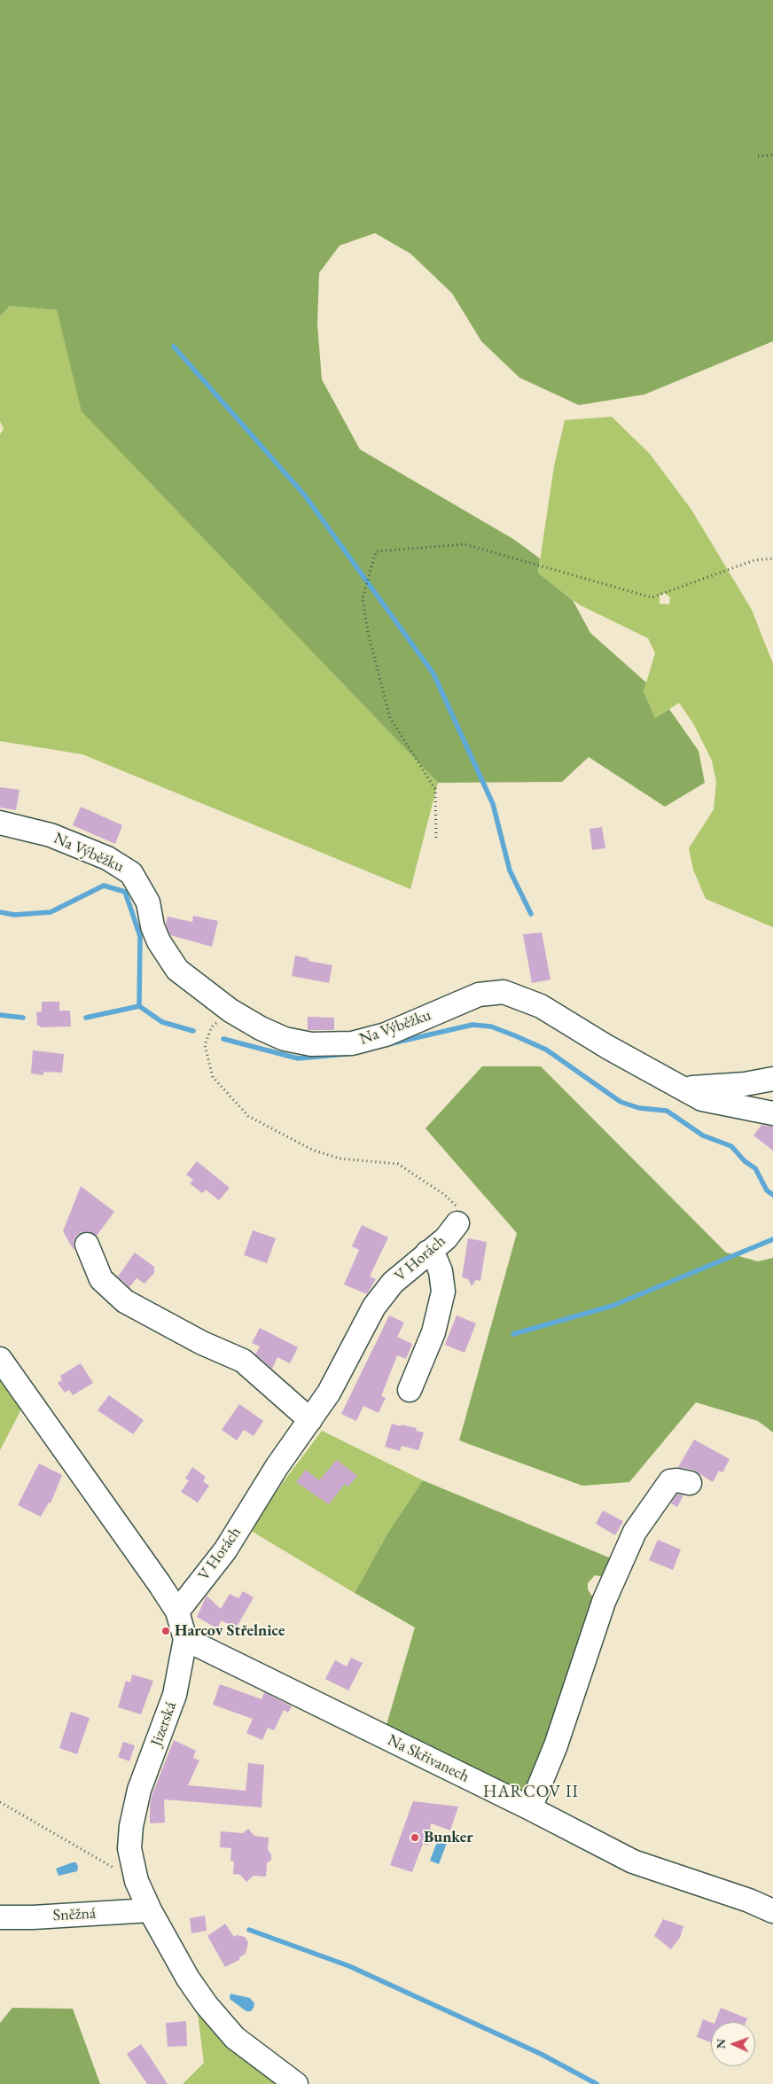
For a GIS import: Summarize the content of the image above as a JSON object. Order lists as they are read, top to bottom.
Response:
{
  "streets": {
    "street": [
      "Na Výběžku",
      "V Horách",
      "Jizerská",
      "Na Skřivanech",
      "Sněžná"
    ]
  },
  "crossings": [
    ["Na Výběžku", "V Horách"],
    ["V Horách", "Jizerská"],
    ["Jizerská", "Na Skřivanech"],
    ["Jizerská", "Sněžná"]
  ],
  "districts": ["HARCOV II"],
  "places": ["Harcov Střelnice", "Bunker"],
  "north": "left"
}
